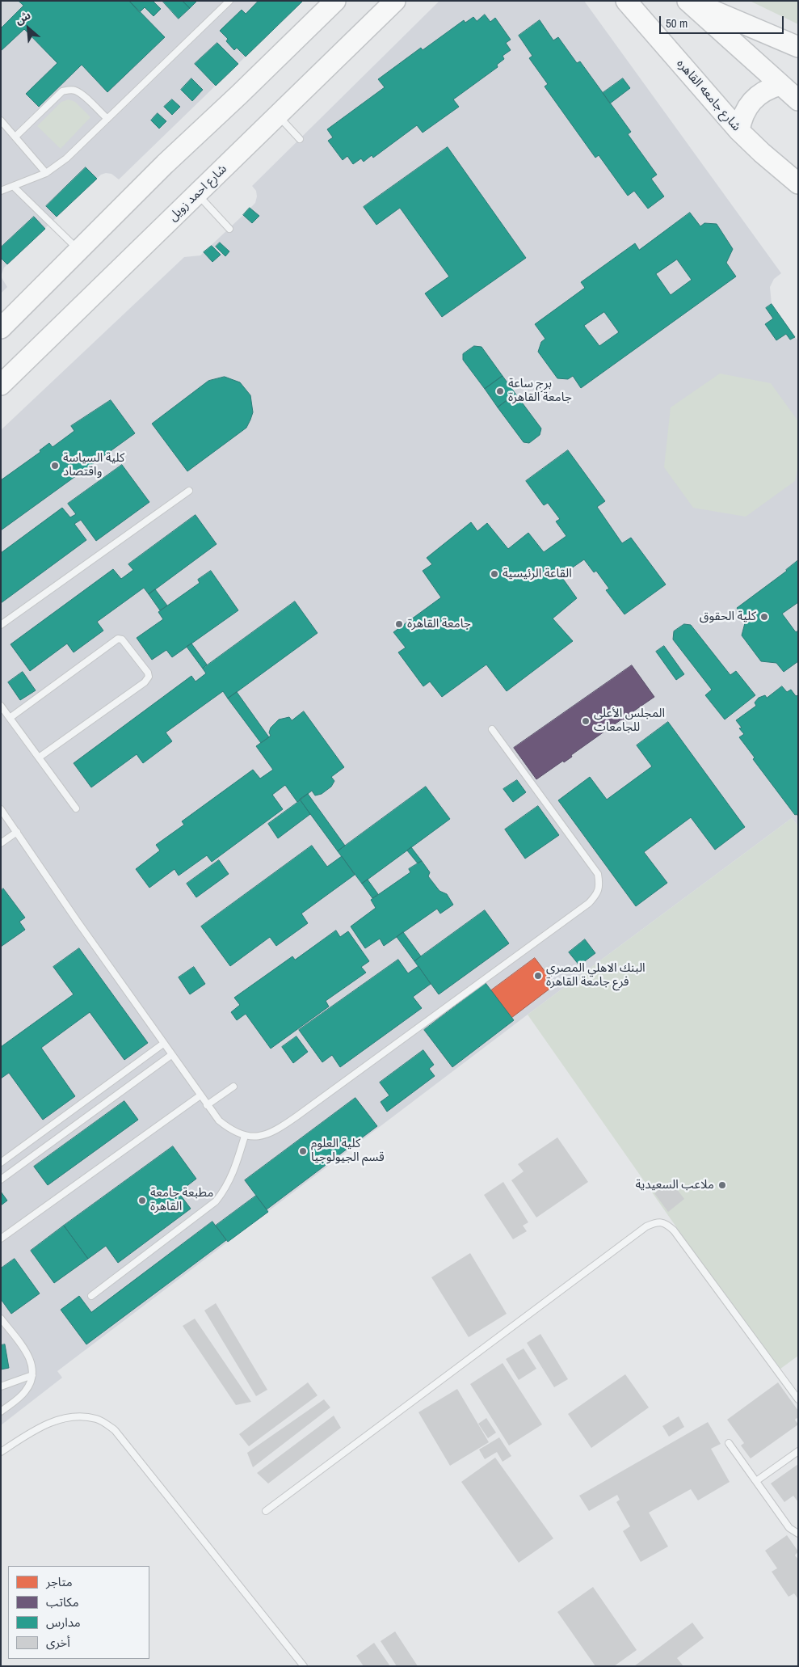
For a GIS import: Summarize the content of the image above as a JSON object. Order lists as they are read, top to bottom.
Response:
{
  "streets": {
    "main road": ["شارع جامعه القاهره", "شارع احمد زويل"]
  },
  "places": [
    "برج ساعة جامعة القاهرة",
    "كلية السياسة واقتصاد",
    "القاعة الرئيسية",
    "كلية الحقوق",
    "جامعة القاهرة",
    "المجلس الأعلى للجامعات",
    "البنك الاهلي المصري فرع جامعة القاهرة",
    "كلية العلوم قسم الجيولوجيا",
    "ملاعب السعيدية",
    "مطبعة جامعة القاهرة"
  ],
  "legend": [
    "متاجر",
    "مكاتب",
    "مدارس",
    "أخرى"
  ],
  "scale_bar": "50 m",
  "north": "top left"
}
